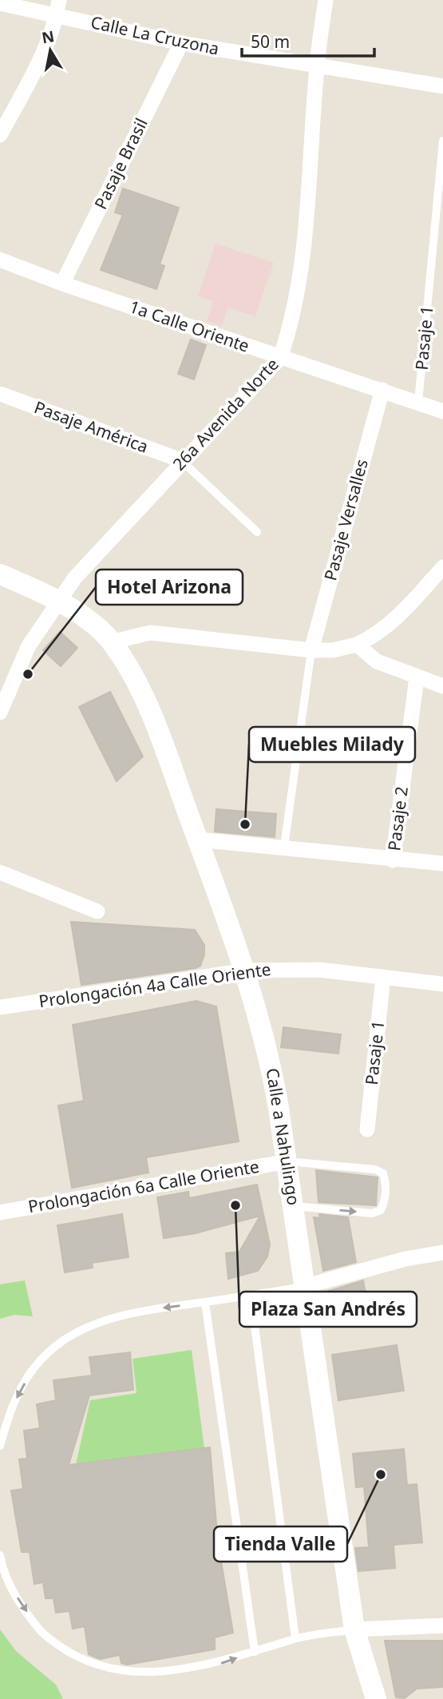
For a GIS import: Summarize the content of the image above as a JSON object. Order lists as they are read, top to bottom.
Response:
{
  "streets": {
    "street": [
      "Calle La Cruzona",
      "Pasaje Brasil",
      "1a Calle Oriente",
      "Pasaje 1",
      "26a Avenida Norte",
      "Pasaje América",
      "Pasaje Versalles",
      "Pasaje 2",
      "Prolongación 4a Calle Oriente",
      "Calle a Nahulingo",
      "Prolongación 6a Calle Oriente"
    ]
  },
  "crossings": [
    ["Calle La Cruzona", "Pasaje Brasil"],
    ["Calle La Cruzona", "26a Avenida Norte"],
    ["Pasaje Brasil", "1a Calle Oriente"],
    ["1a Calle Oriente", "Pasaje 1"],
    ["1a Calle Oriente", "26a Avenida Norte"],
    ["1a Calle Oriente", "Pasaje Versalles"],
    ["Pasaje 1", "Prolongación 4a Calle Oriente"],
    ["26a Avenida Norte", "Pasaje América"],
    ["26a Avenida Norte", "Calle a Nahulingo"],
    ["Prolongación 4a Calle Oriente", "Calle a Nahulingo"],
    ["Calle a Nahulingo", "Prolongación 6a Calle Oriente"]
  ],
  "places": [
    "Hotel Arizona",
    "Muebles Milady",
    "Plaza San Andrés",
    "Tienda Valle"
  ],
  "scale_bar": "50 m",
  "north": "top"
}
